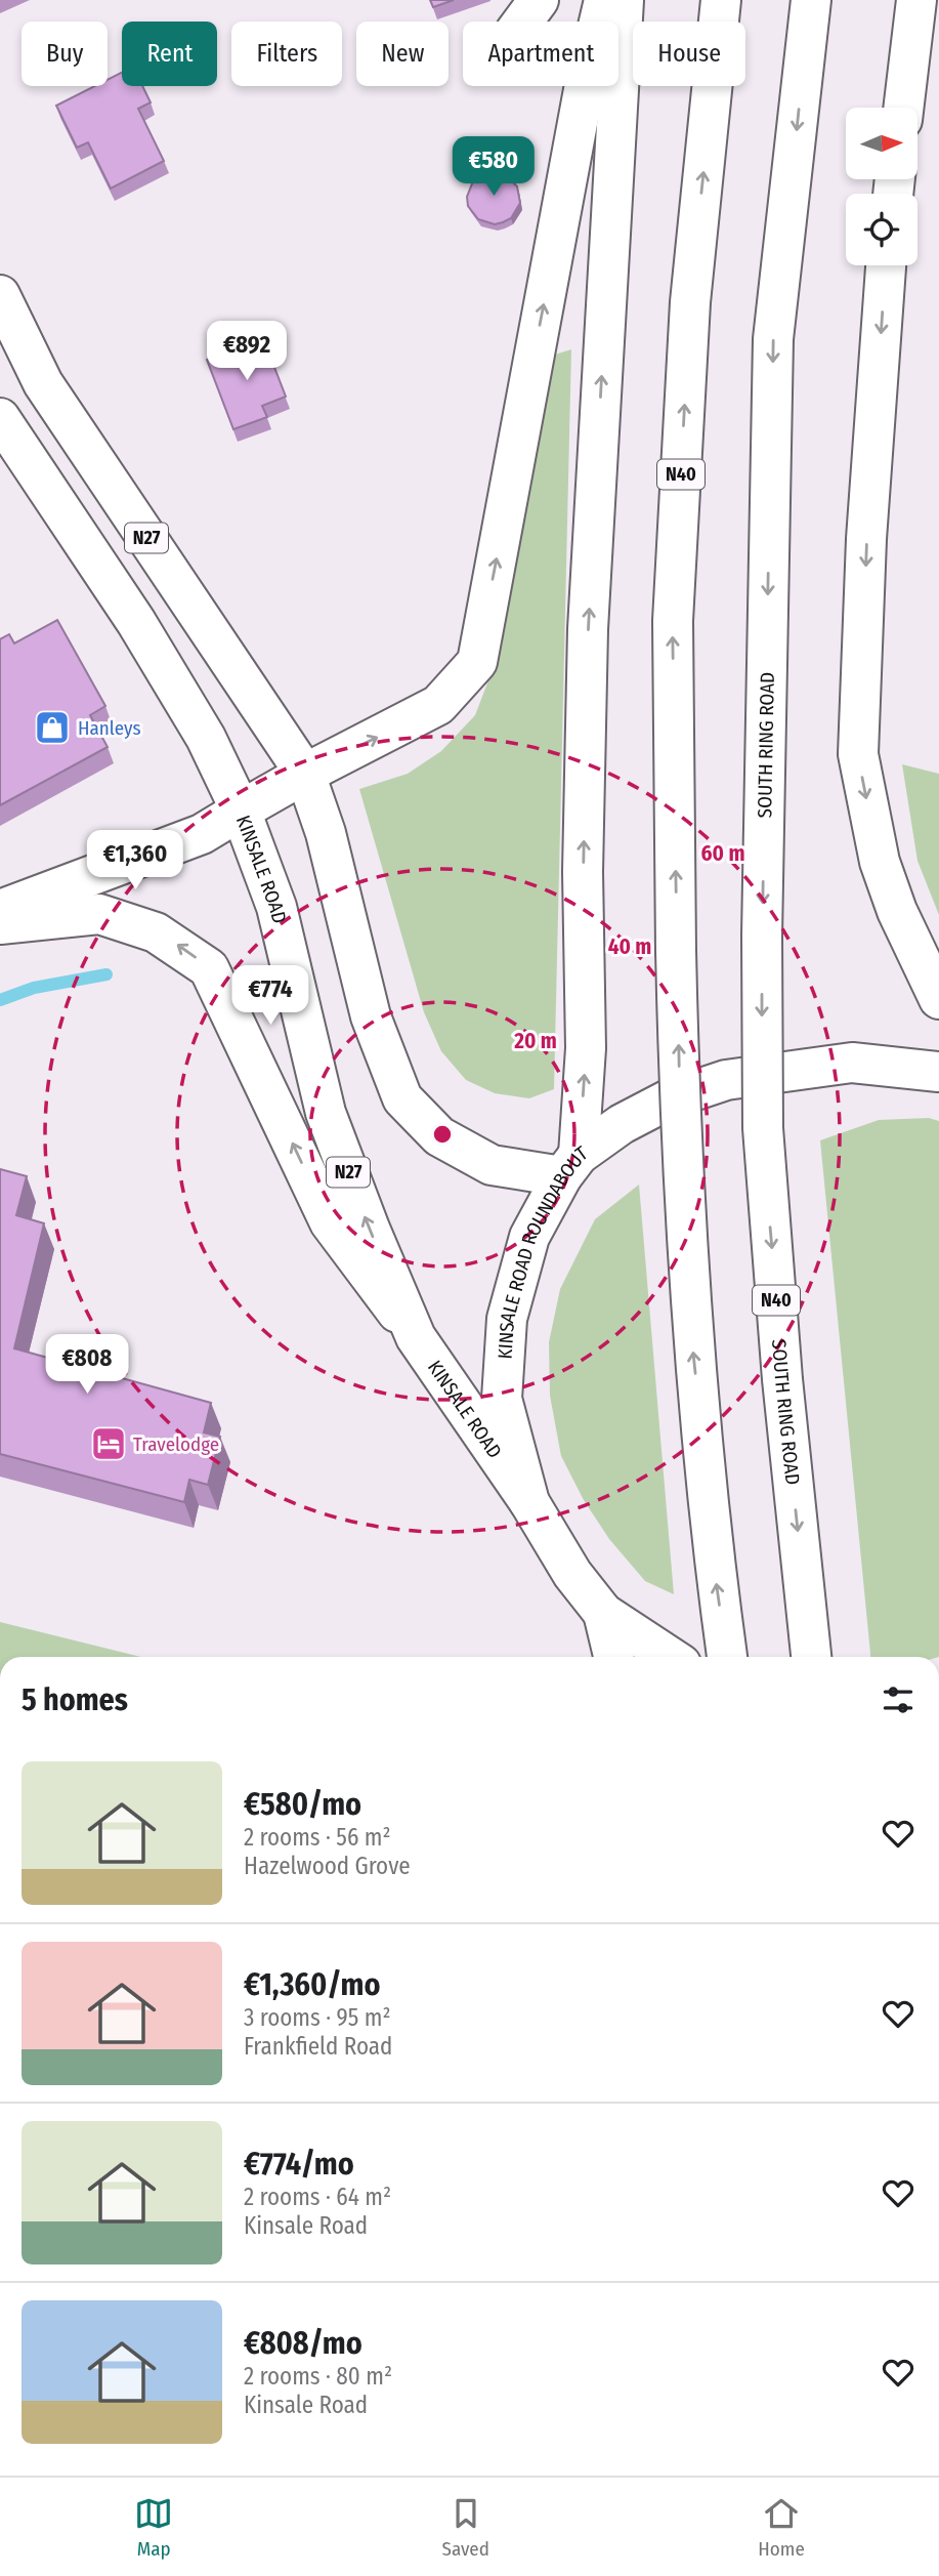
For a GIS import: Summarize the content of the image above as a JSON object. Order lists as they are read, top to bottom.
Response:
{
  "streets": {
    "main road": [
      "N40",
      "N27",
      "SOUTH RING ROAD",
      "KINSALE ROAD",
      "KINSALE ROAD ROUNDABOUT"
    ]
  },
  "crossings": [
    ["N27", "KINSALE ROAD ROUNDABOUT"],
    ["KINSALE ROAD", "KINSALE ROAD ROUNDABOUT"]
  ],
  "places": {
    "shop": ["Hanleys"],
    "hotel": ["Travelodge"]
  },
  "north": "right",
  "page": {
    "chip": [
      "Buy",
      "Rent",
      "Filters",
      "New",
      "Apartment",
      "House"
    ],
    "price": [
      "€580",
      "€892",
      "€1,360",
      "€774",
      "€808"
    ],
    "heading": "5 homes",
    "list": [
      {
        "name": "€580/mo",
        "note": "2 rooms · 56 m² · Hazelwood Grove"
      },
      {
        "name": "€1,360/mo",
        "note": "3 rooms · 95 m² · Frankfield Road"
      },
      {
        "name": "€774/mo",
        "note": "2 rooms · 64 m² · Kinsale Road"
      },
      {
        "name": "€808/mo",
        "note": "2 rooms · 80 m² · Kinsale Road"
      }
    ],
    "tabs": ["Map", "Saved", "Home"]
  },
  "rings": ["60 m", "40 m", "20 m"]
}
